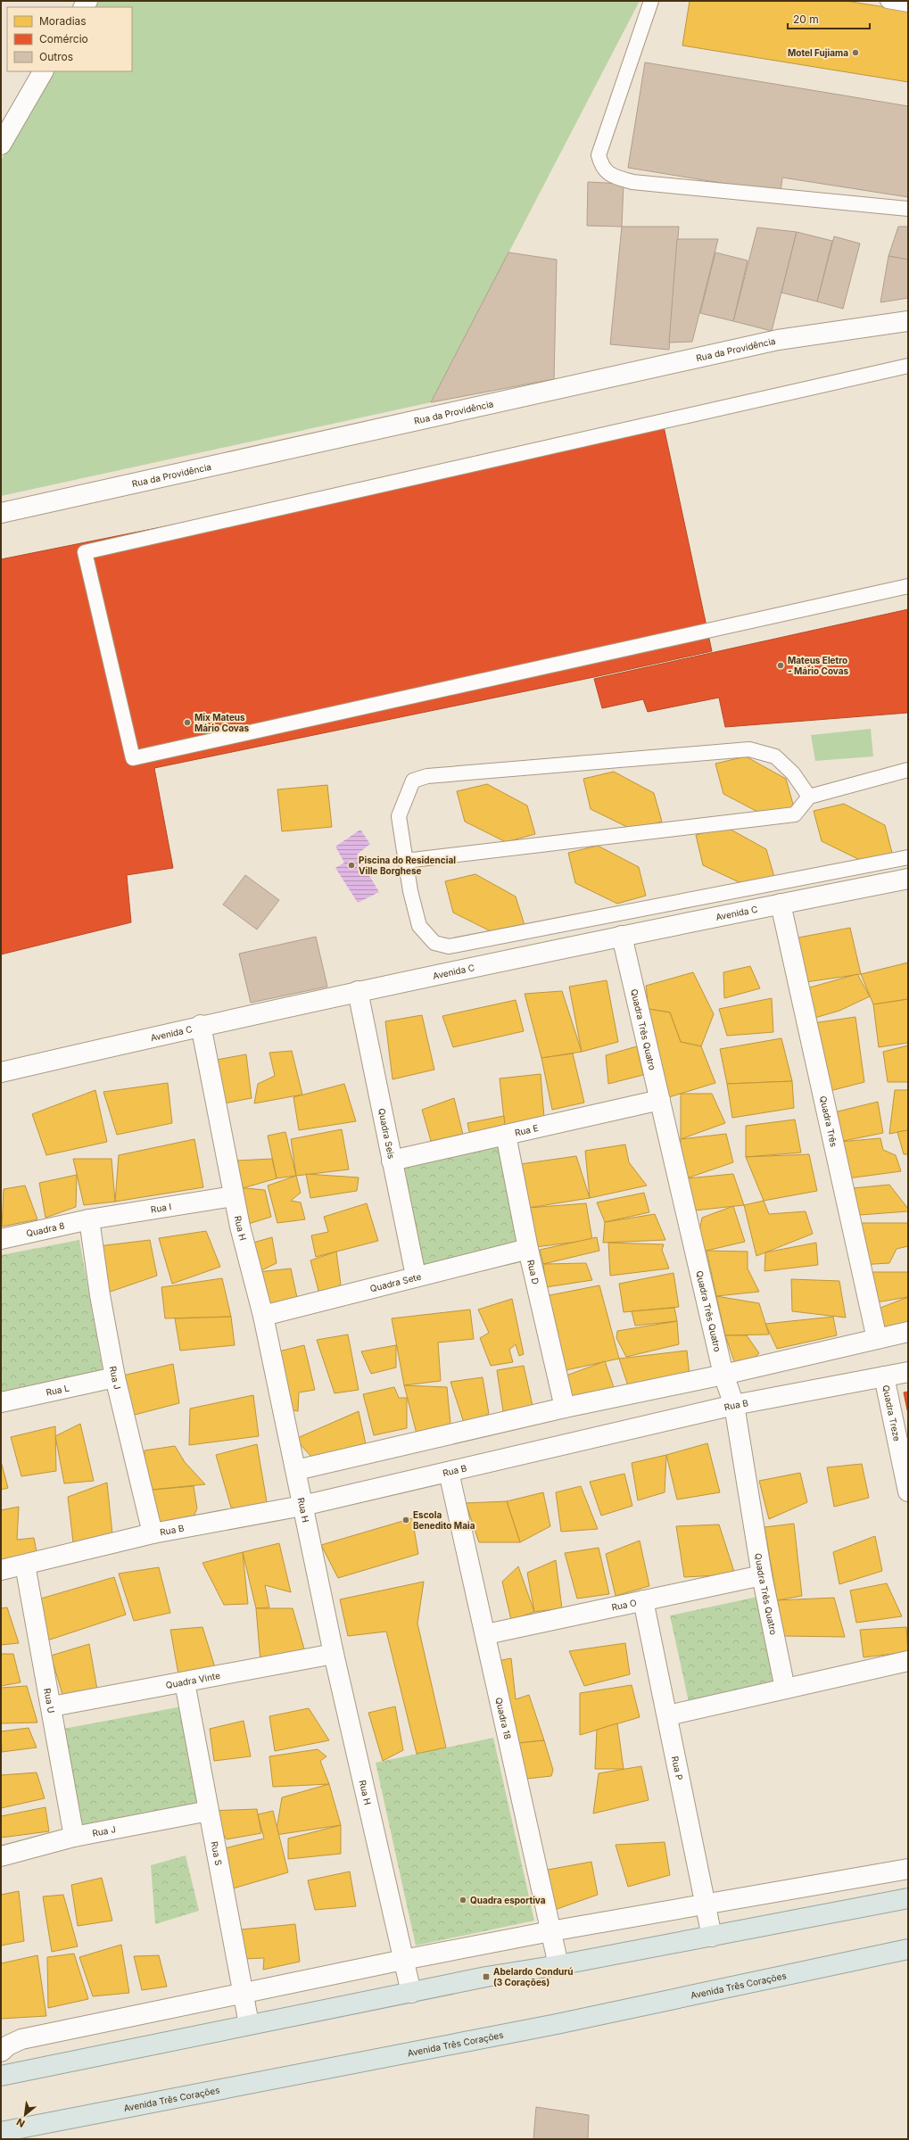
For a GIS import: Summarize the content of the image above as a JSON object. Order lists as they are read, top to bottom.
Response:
{
  "streets": {
    "main road": ["Avenida Três Corações"],
    "street": [
      "Rua da Providência",
      "Avenida C",
      "Quadra Três Quatro",
      "Quadra Três",
      "Rua E",
      "Quadra Seis",
      "Rua I",
      "Rua H",
      "Quadra 8",
      "Rua D",
      "Quadra Sete",
      "Rua J",
      "Rua L",
      "Rua B",
      "Quadra Treze",
      "Rua O",
      "Quadra Vinte",
      "Rua U",
      "Quadra 18",
      "Rua P",
      "Rua S"
    ]
  },
  "crossings": [
    ["Avenida C", "Quadra Três Quatro"],
    ["Avenida C", "Quadra Três"],
    ["Avenida C", "Quadra Seis"],
    ["Avenida C", "Rua H"],
    ["Quadra Três Quatro", "Rua E"],
    ["Quadra Três Quatro", "Rua B"],
    ["Quadra Três Quatro", "Rua O"],
    ["Rua E", "Quadra Seis"],
    ["Rua E", "Rua D"],
    ["Quadra Seis", "Quadra Sete"],
    ["Rua I", "Rua H"],
    ["Rua I", "Quadra 8"],
    ["Rua I", "Rua J"],
    ["Rua H", "Quadra Sete"],
    ["Rua H", "Rua B"],
    ["Rua H", "Quadra Vinte"],
    ["Quadra 8", "Rua J"],
    ["Rua D", "Quadra Sete"],
    ["Rua J", "Rua L"],
    ["Rua J", "Rua B"],
    ["Rua J", "Rua U"],
    ["Rua J", "Rua S"],
    ["Rua B", "Quadra Treze"],
    ["Rua B", "Rua U"],
    ["Rua B", "Quadra 18"],
    ["Rua O", "Quadra 18"],
    ["Rua O", "Rua P"],
    ["Quadra Vinte", "Rua U"],
    ["Quadra Vinte", "Rua S"]
  ],
  "places": {
    "other": [
      "Motel Fujiama",
      "Mateus Eletro - Mário Covas",
      "Mix Mateus Mário Covas",
      "Piscina do Residencial Ville Borghese",
      "Escola Benedito Maia",
      "Quadra esportiva"
    ],
    "transit": ["Abelardo Condurú (3 Corações)"]
  },
  "legend": ["Moradias", "Comércio", "Outros"],
  "scale_bar": "20 m",
  "north": "bottom left"
}
